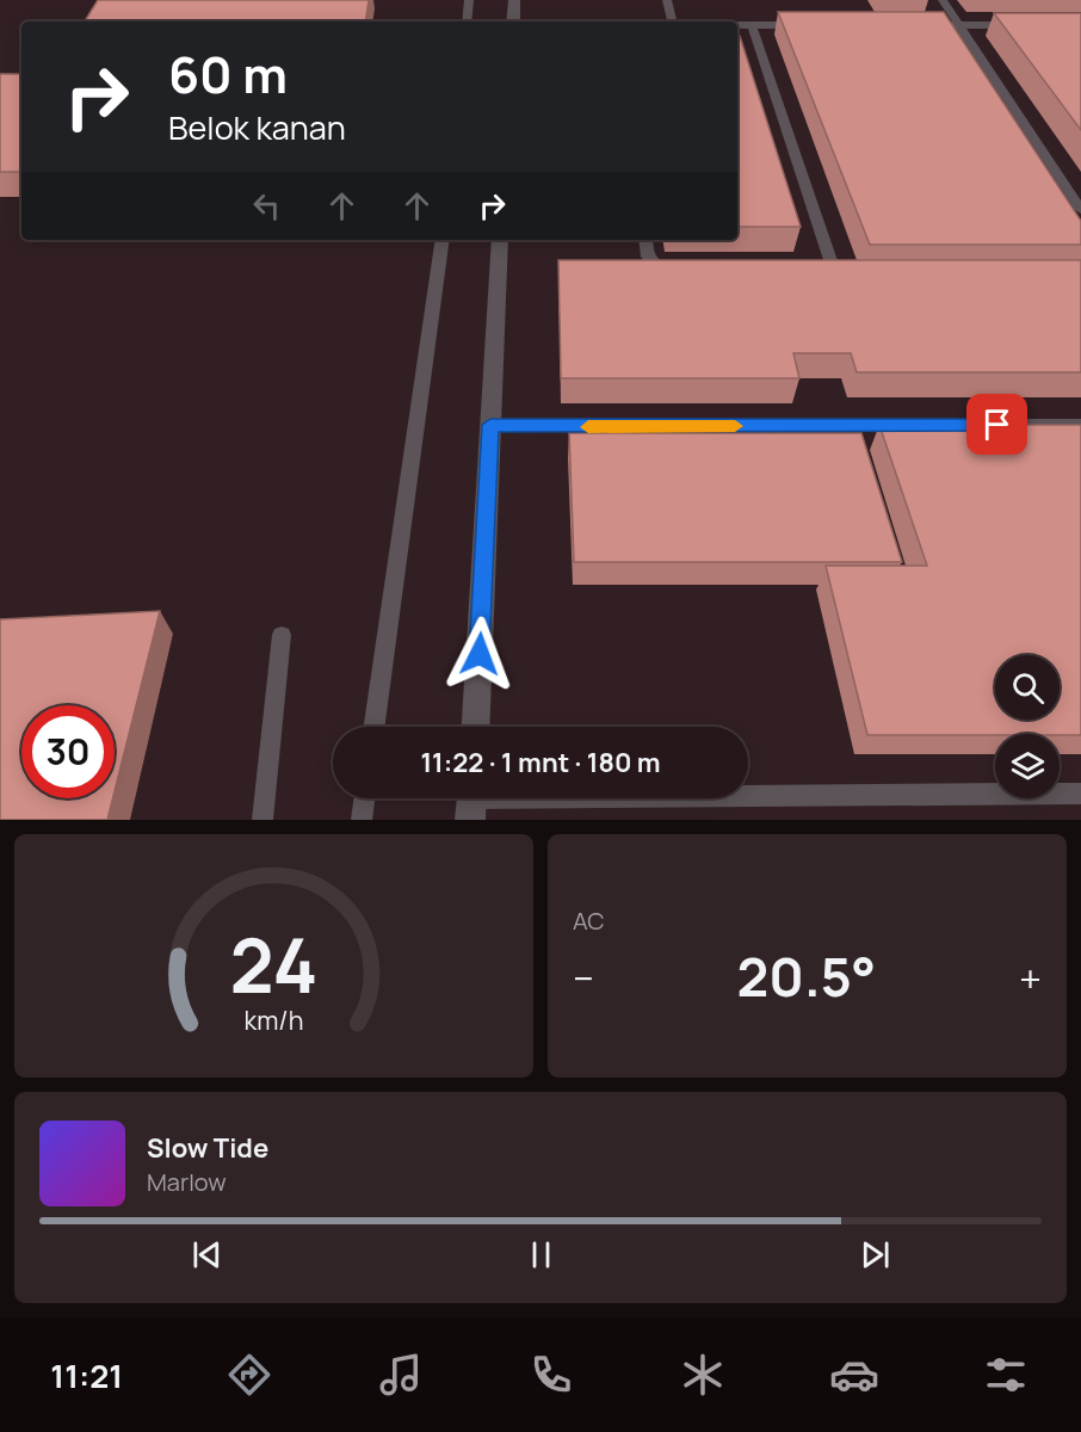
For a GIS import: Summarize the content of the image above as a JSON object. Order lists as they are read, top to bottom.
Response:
{
  "page": {
    "turn": ["60 m", "Belok kanan"],
    "limit": "30",
    "trip": "11:22 · 1 mnt · 180 m",
    "tile": "AC",
    "heat": ["−", "20.5°", "+"],
    "song": ["Slow Tide", "Marlow"],
    "tabs": "11:21",
    "gauge": ["24", "km/h"]
  }
}
